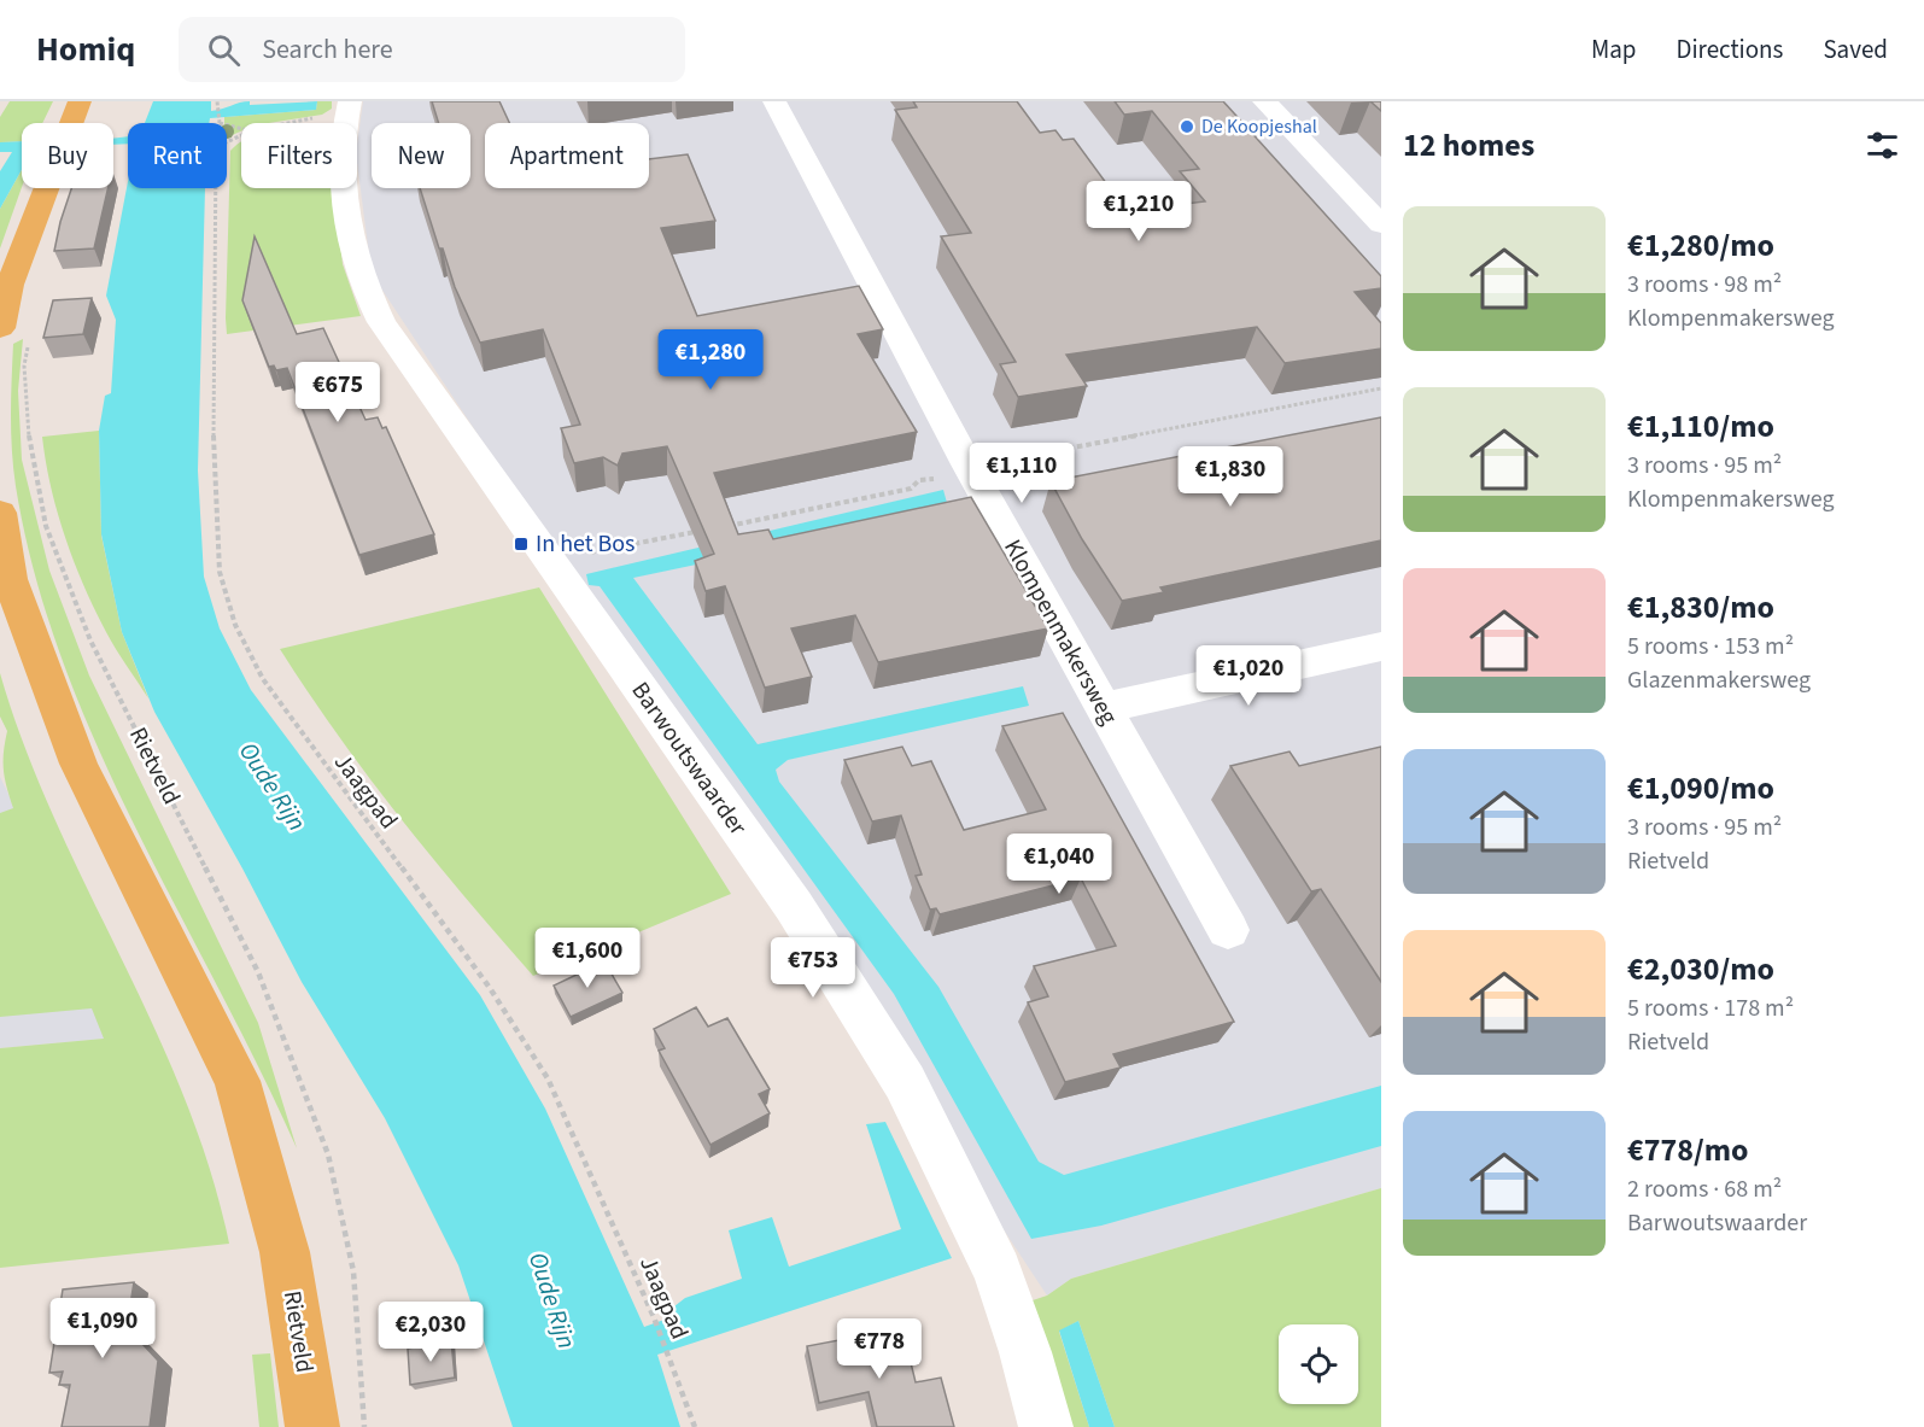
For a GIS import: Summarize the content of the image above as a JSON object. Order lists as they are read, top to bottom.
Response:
{
  "streets": {
    "main road": ["Rietveld"],
    "street": ["Klompenmakersweg", "Barwoutswaarder"],
    "path": ["Jaagpad"]
  },
  "water": ["Oude Rijn"],
  "places": {
    "other": ["De Koopjeshal"],
    "transit": ["In het Bos"]
  },
  "page": {
    "header": "Homiq",
    "search": "Search here",
    "nav": ["Map", "Directions", "Saved"],
    "heading": "12 homes",
    "chip": [
      "Buy",
      "Rent",
      "Filters",
      "New",
      "Apartment"
    ],
    "price": [
      "€1,210",
      "€1,280",
      "€675",
      "€1,110",
      "€1,830",
      "€1,020",
      "€1,040",
      "€1,600",
      "€753",
      "€1,090",
      "€2,030",
      "€778"
    ],
    "list": [
      {
        "name": "€1,280/mo",
        "note": "3 rooms · 98 m² · Klompenmakersweg"
      },
      {
        "name": "€1,110/mo",
        "note": "3 rooms · 95 m² · Klompenmakersweg"
      },
      {
        "name": "€1,830/mo",
        "note": "5 rooms · 153 m² · Glazenmakersweg"
      },
      {
        "name": "€1,090/mo",
        "note": "3 rooms · 95 m² · Rietveld"
      },
      {
        "name": "€2,030/mo",
        "note": "5 rooms · 178 m² · Rietveld"
      },
      {
        "name": "€778/mo",
        "note": "2 rooms · 68 m² · Barwoutswaarder"
      }
    ]
  }
}
